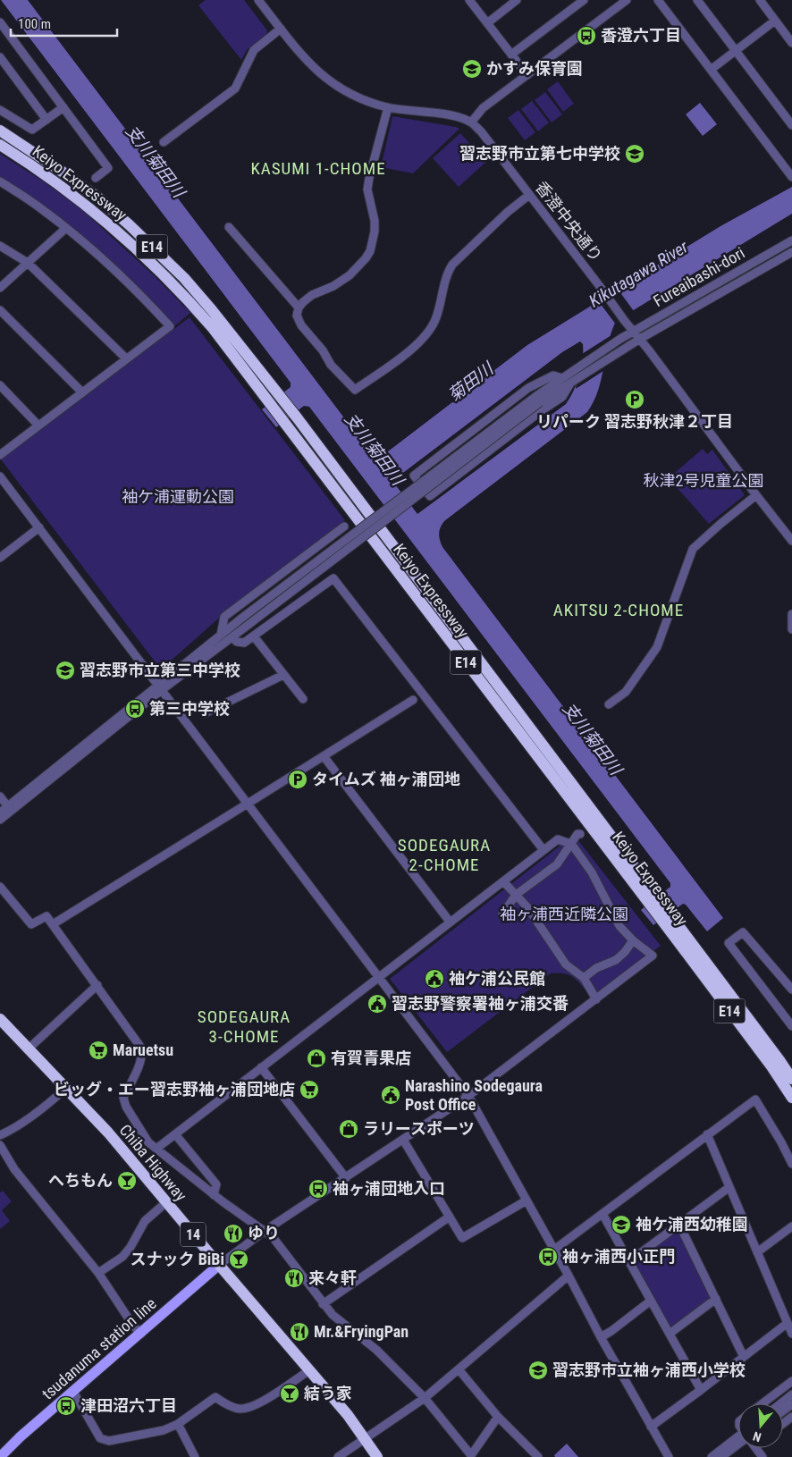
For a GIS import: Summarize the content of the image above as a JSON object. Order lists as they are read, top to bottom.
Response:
{
  "streets": {
    "highway": [
      "Keiyo Expressway",
      "E14",
      "Chiba Highway",
      "14"
    ],
    "main road": ["tsudanuma station line"],
    "street": ["香澄中央通り", "Fureaibashi-dori"]
  },
  "crossings": [
    ["香澄中央通り", "Fureaibashi-dori"],
    ["Chiba Highway", "tsudanuma station line"]
  ],
  "districts": [
    "KASUMI 1-CHOME",
    "AKITSU 2-CHOME",
    "SODEGAURA 2-CHOME",
    "SODEGAURA 3-CHOME"
  ],
  "water": ["支川菊田川", "Kikutagawa River", "菊田川"],
  "parks": ["秋津2号児童公園", "袖ケ浦運動公園", "袖ヶ浦西近隣公園"],
  "places": {
    "bus stop": [
      "香澄六丁目",
      "第三中学校",
      "袖ヶ浦団地入口",
      "袖ヶ浦西小正門",
      "津田沼六丁目"
    ],
    "school or university": [
      "かすみ保育園",
      "習志野市立第七中学校",
      "習志野市立第三中学校",
      "袖ケ浦西幼稚園",
      "習志野市立袖ヶ浦西小学校"
    ],
    "parking": ["リパーク 習志野秋津２丁目", "タイムズ 袖ヶ浦団地"],
    "public building": ["袖ケ浦公民館", "習志野警察署袖ヶ浦交番", "Narashino Sodegaura Post Office"],
    "supermarket": ["Maruetsu", "ビッグ・エー習志野袖ヶ浦団地店"],
    "shop": ["有賀青果店", "ラリースポーツ"],
    "bar": ["へちもん", "スナック BiBi", "結う家"],
    "restaurant": ["ゆり", "来々軒", "Mr.&FryingPan"]
  },
  "scale_bar": "100 m",
  "north": "bottom"
}
